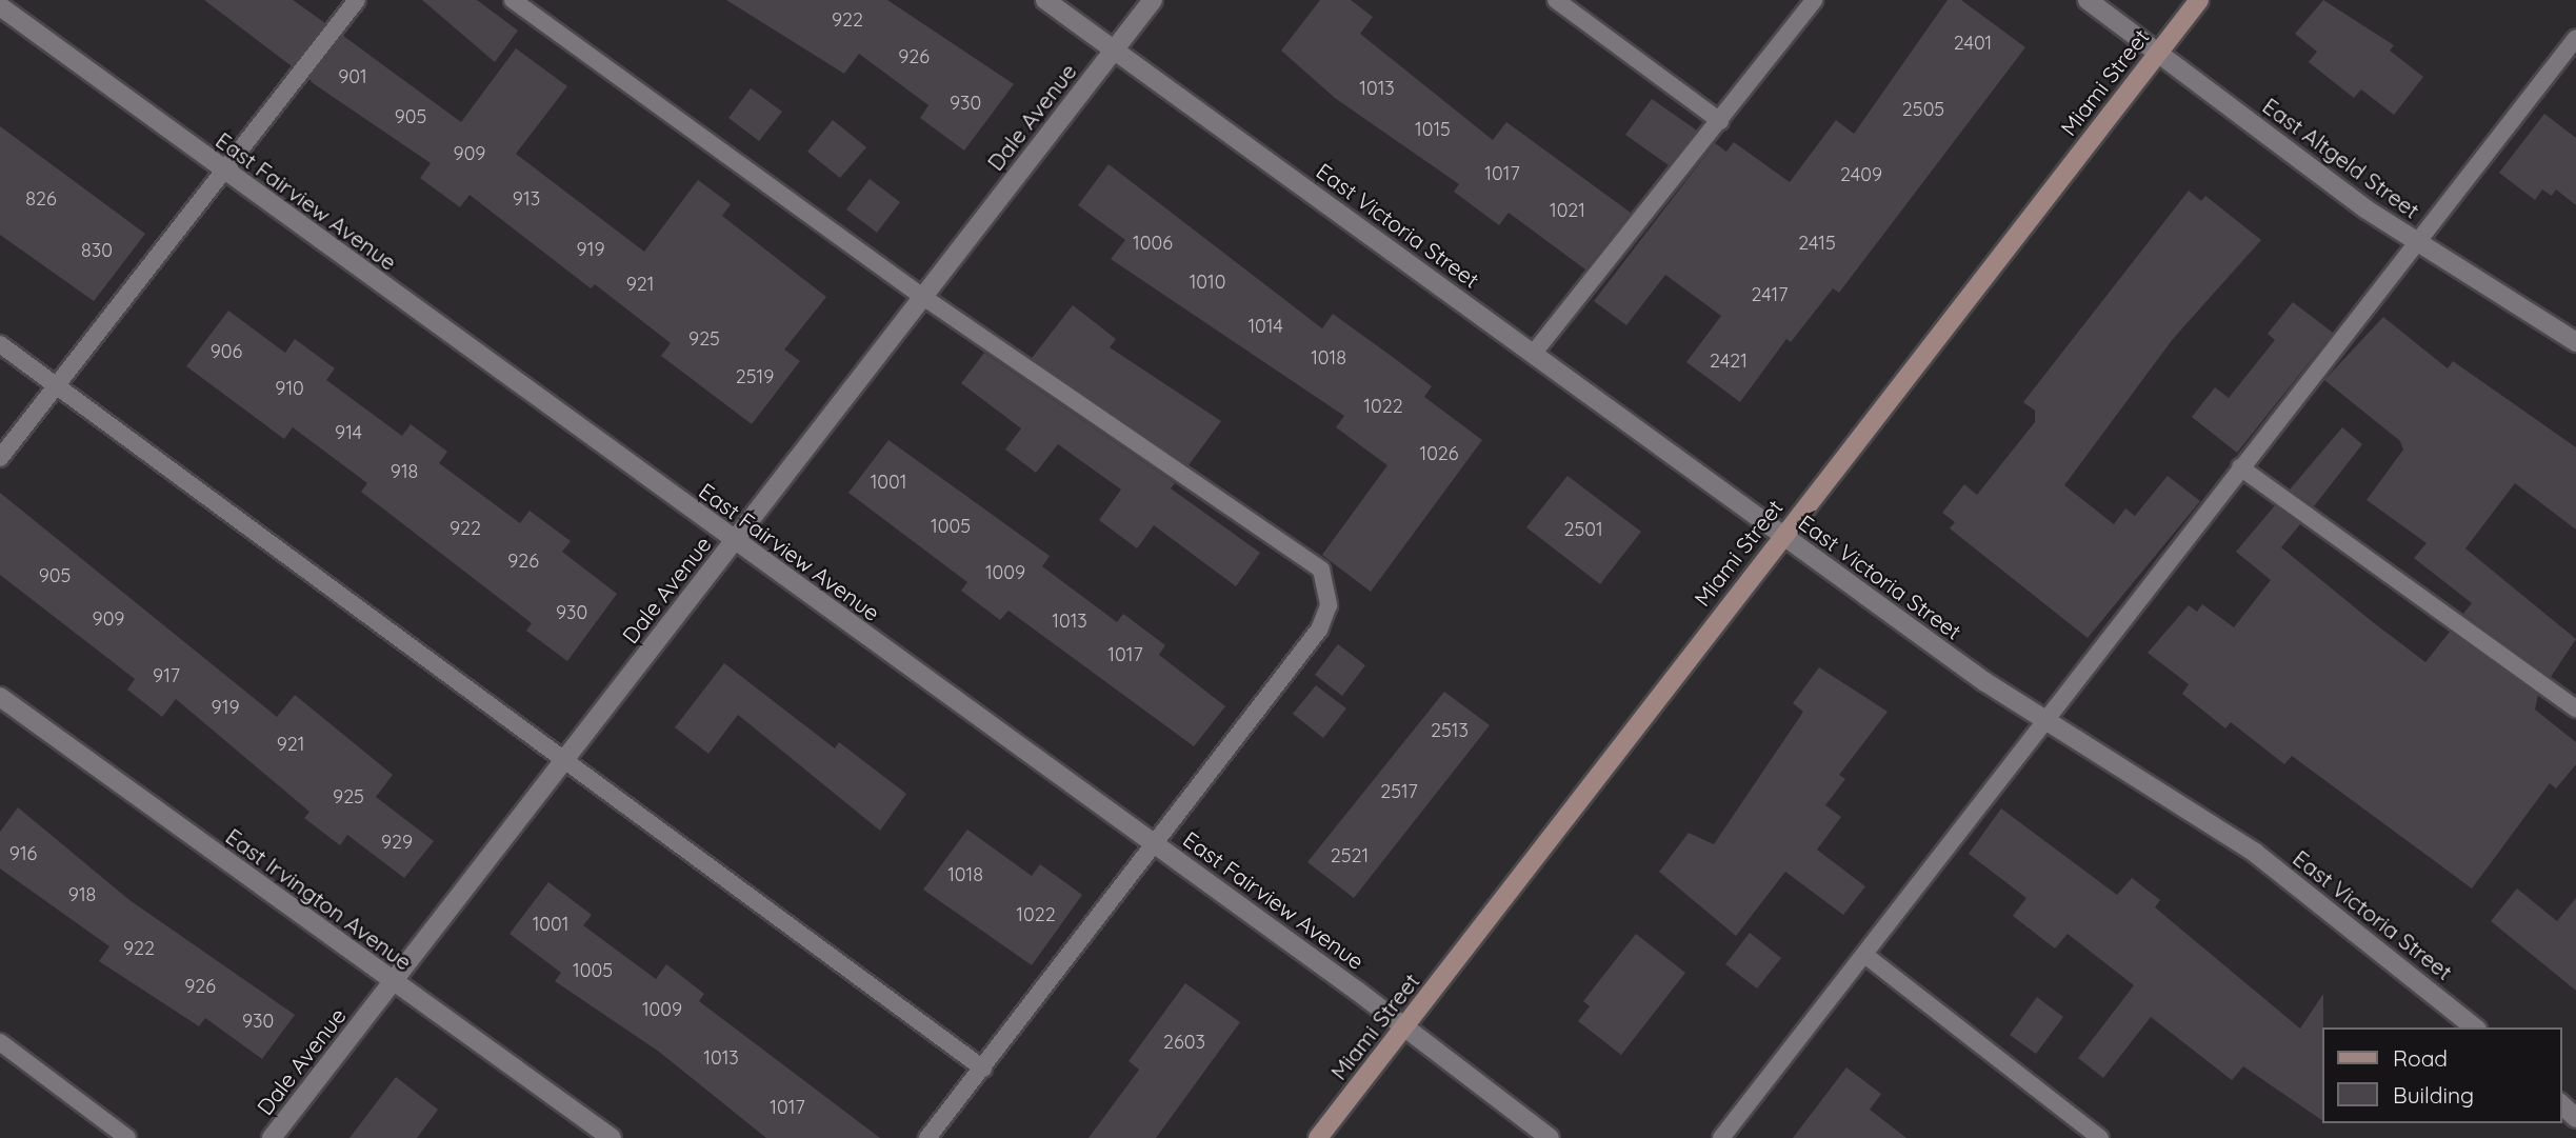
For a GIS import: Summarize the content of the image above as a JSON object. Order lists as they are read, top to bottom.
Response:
{
  "streets": {
    "street": [
      "Miami Street",
      "Dale Avenue",
      "East Altgeld Street",
      "East Fairview Avenue",
      "East Victoria Street",
      "East Irvington Avenue"
    ]
  },
  "crossings": [
    ["Miami Street", "East Altgeld Street"],
    ["Miami Street", "East Fairview Avenue"],
    ["Miami Street", "East Victoria Street"],
    ["Dale Avenue", "East Fairview Avenue"],
    ["Dale Avenue", "East Victoria Street"],
    ["Dale Avenue", "East Irvington Avenue"]
  ],
  "house_numbers": [
    "922",
    "2401",
    "926",
    "901",
    "1013",
    "930",
    "2505",
    "905",
    "1015",
    "909",
    "1017",
    "2409",
    "826",
    "913",
    "1021",
    "1006",
    "2415",
    "919",
    "830",
    "1010",
    "921",
    "2417",
    "1014",
    "925",
    "906",
    "1018",
    "2421",
    "2519",
    "910",
    "1022",
    "914",
    "1026",
    "918",
    "1001",
    "1005",
    "922",
    "2501",
    "926",
    "1009",
    "905",
    "930",
    "909",
    "1013",
    "1017",
    "917",
    "919",
    "2513",
    "921",
    "2517",
    "925",
    "929",
    "916",
    "2521",
    "1018",
    "918",
    "1022",
    "1001",
    "922",
    "1005",
    "926",
    "1009",
    "930",
    "2603",
    "1013",
    "1017"
  ],
  "legend": ["Road", "Building"]
}
